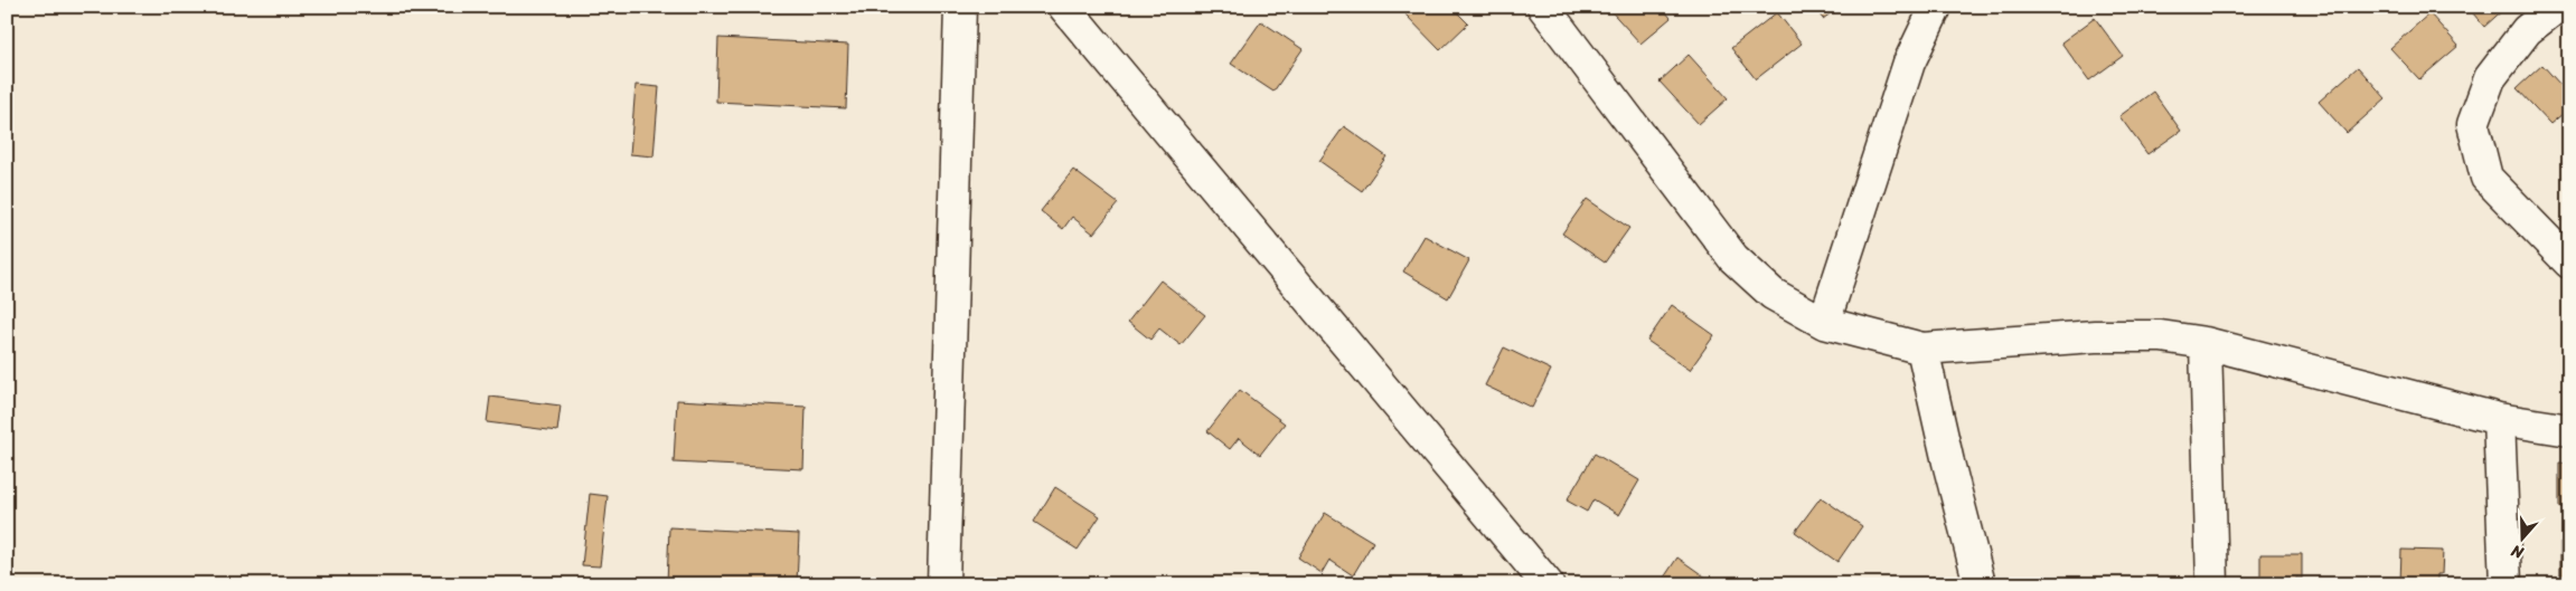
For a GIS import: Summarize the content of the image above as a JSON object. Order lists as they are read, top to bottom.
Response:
{
  "north": "bottom"
}
